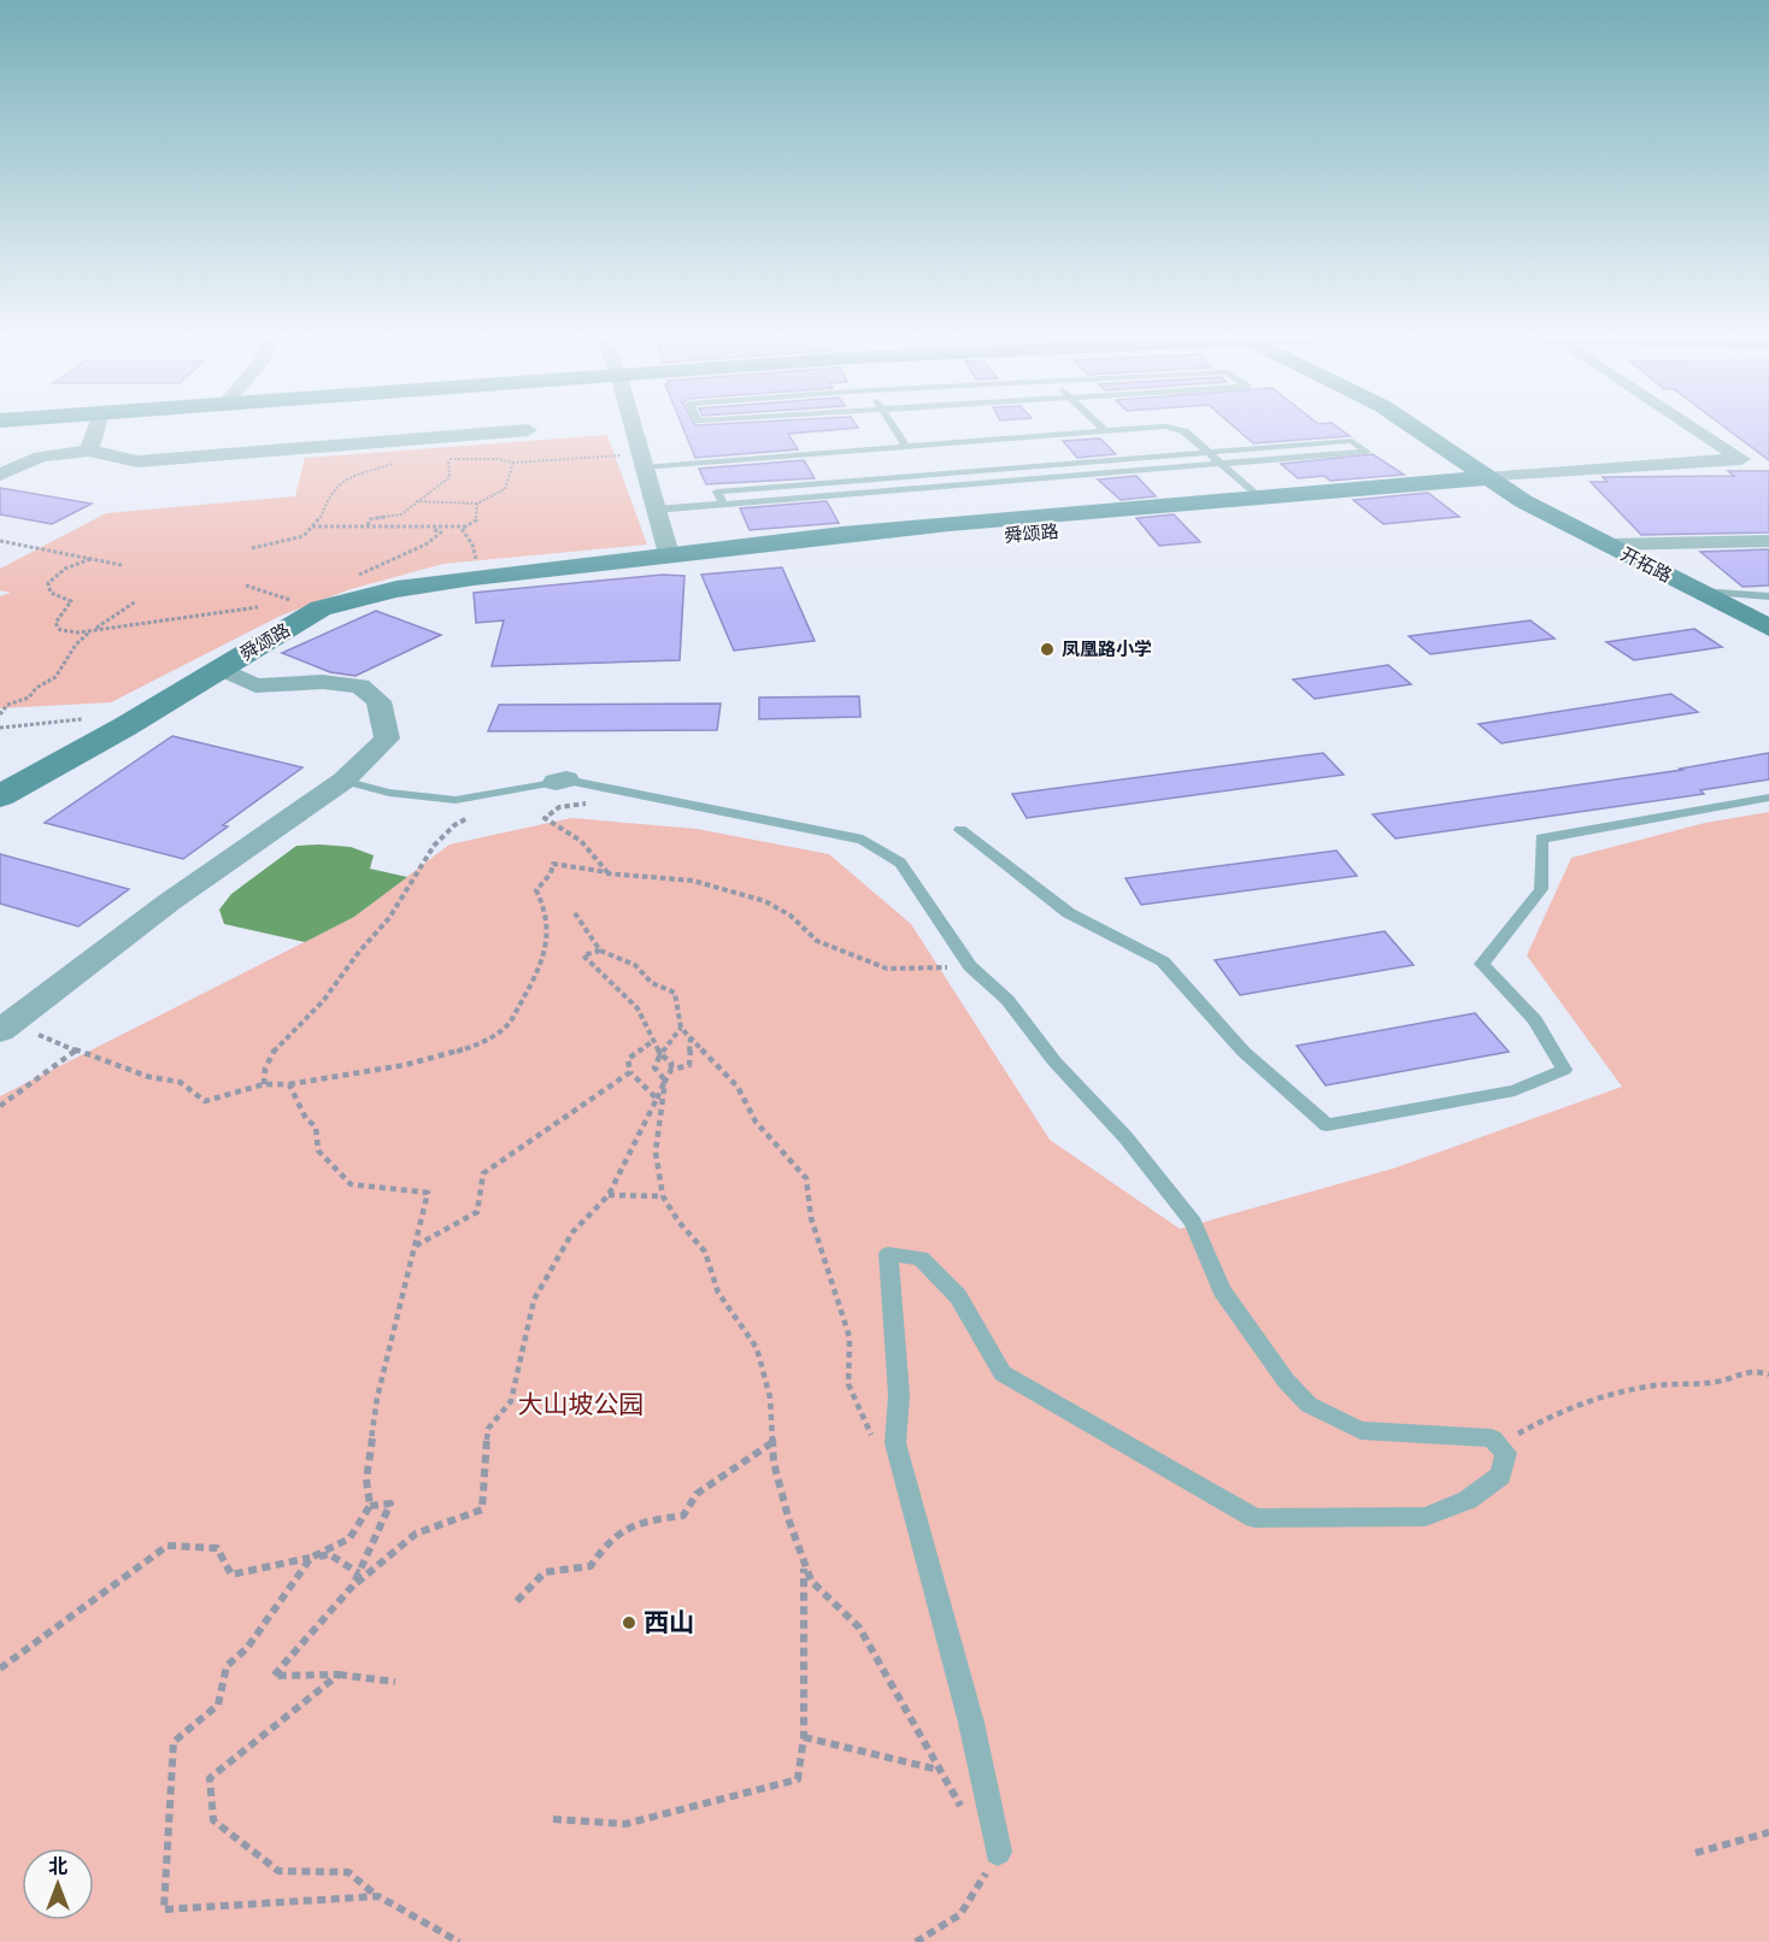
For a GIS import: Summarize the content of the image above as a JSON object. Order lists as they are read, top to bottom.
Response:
{
  "streets": {
    "main road": ["舜颂路", "开拓路"]
  },
  "crossings": [
    ["舜颂路", "开拓路"]
  ],
  "parks": ["大山坡公园"],
  "places": ["凤凰路小学", "西山"],
  "north": "top"
}
